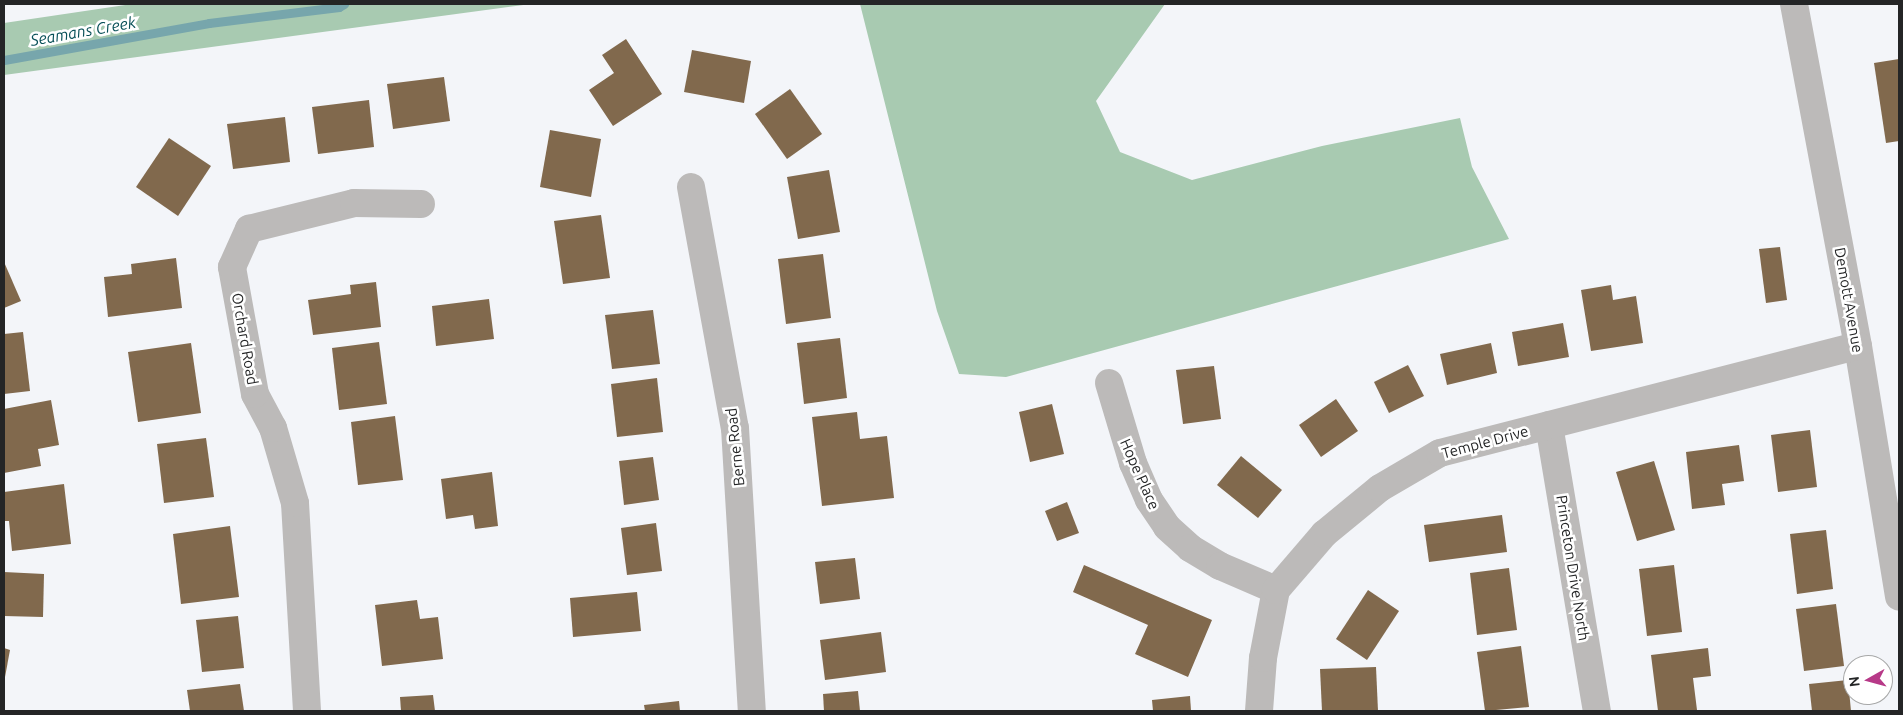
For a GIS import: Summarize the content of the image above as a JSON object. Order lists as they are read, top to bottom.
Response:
{
  "streets": {
    "street": [
      "Demott Avenue",
      "Orchard Road",
      "Temple Drive",
      "Berne Road",
      "Hope Place",
      "Princeton Drive North"
    ]
  },
  "crossings": [
    ["Demott Avenue", "Temple Drive"],
    ["Temple Drive", "Hope Place"],
    ["Temple Drive", "Princeton Drive North"]
  ],
  "water": ["Seamans Creek"],
  "north": "left"
}
